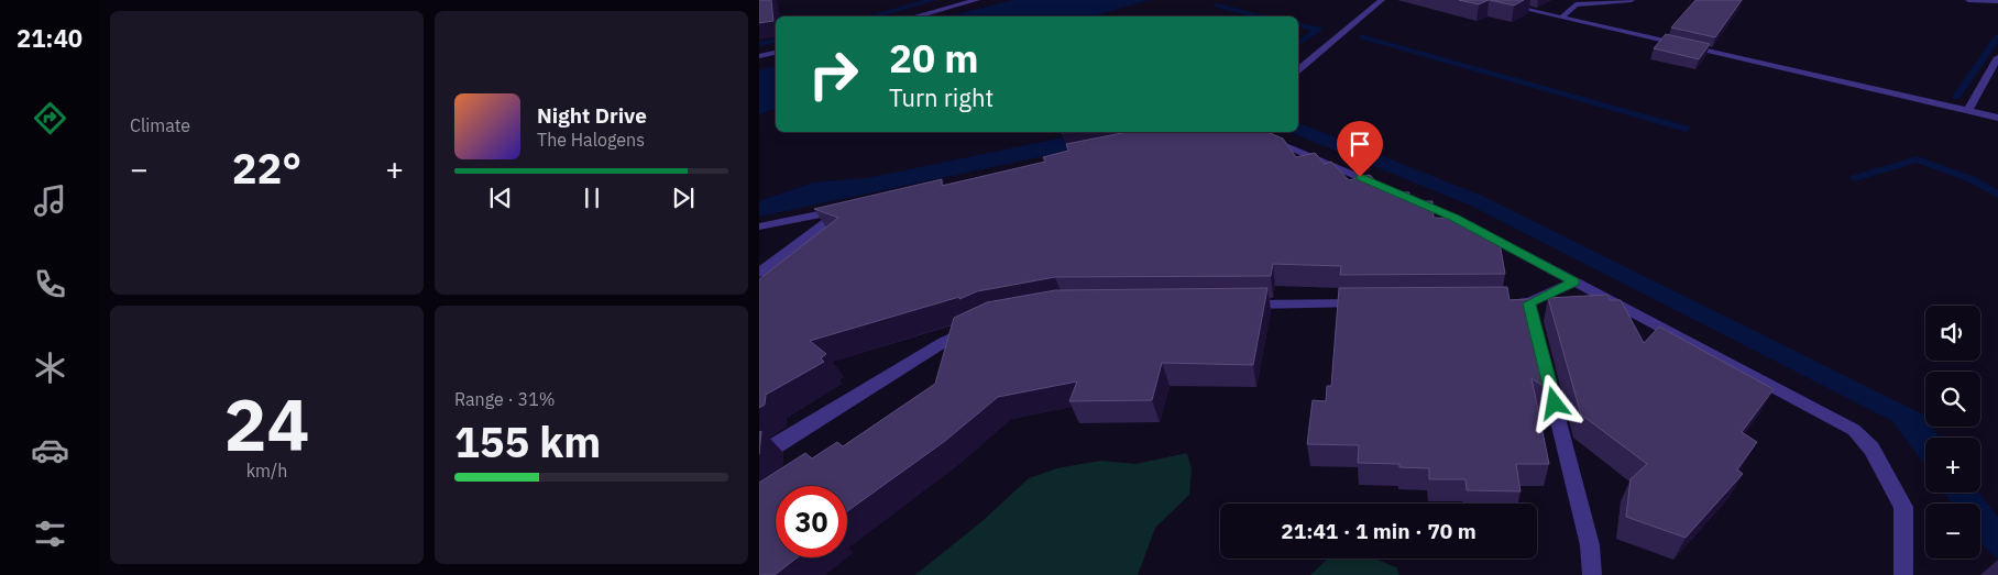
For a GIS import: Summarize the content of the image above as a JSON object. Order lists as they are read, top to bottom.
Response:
{
  "page": {
    "tabs": "21:40",
    "tile": [
      "Climate",
      ["24", "km/h"],
      ["Range · 31%", "155 km"]
    ],
    "turn": ["20 m", "Turn right"],
    "song": ["Night Drive", "The Halogens"],
    "heat": ["−", "22°", "+"],
    "map_buttons": ["+", "−"],
    "limit": "30",
    "trip": "21:41 · 1 min · 70 m"
  }
}
